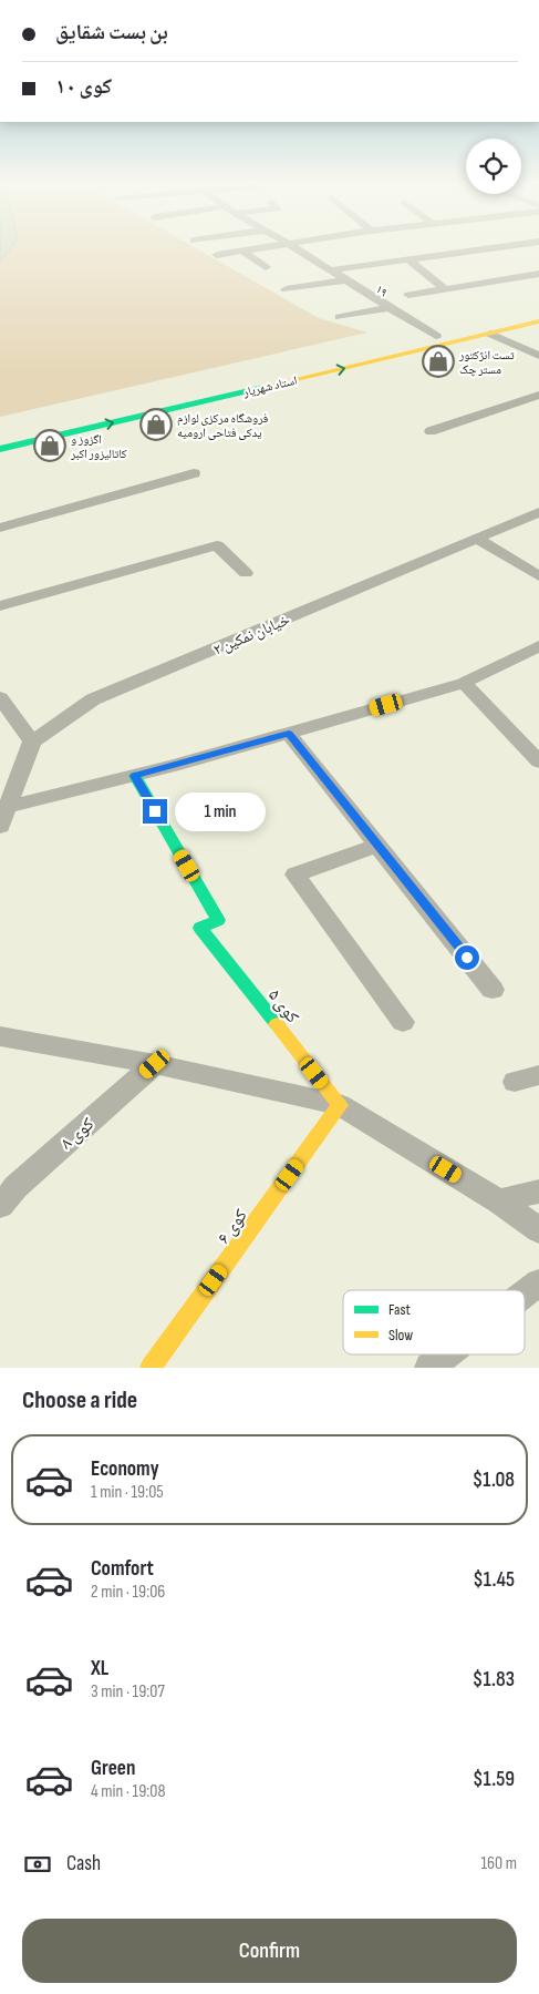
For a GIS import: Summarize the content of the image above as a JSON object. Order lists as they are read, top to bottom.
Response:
{
  "streets": {
    "main road": ["استاد شهریار", "کوی ۵", "کوی ۶"],
    "street": ["۱۹", "خیابان نمکین ۲", "کوی ۸"]
  },
  "crossings": [
    ["۱۹", "استاد شهریار"],
    ["کوی ۵", "کوی ۶"]
  ],
  "places": {
    "shop": ["تست انژکتور مستر چک", "فروشگاه مرکزی لوازم یدکی فتاحی ارومیه", "اگزوز و کاتالیزور اکبر"]
  },
  "legend": ["Fast", "Slow"],
  "page": {
    "banner": ["بن بست شقایق", "کوی ۱۰"],
    "bubble": "1 min",
    "heading": "Choose a ride",
    "list": [
      {
        "name": "Economy",
        "note": "1 min · 19:05",
        "value": "$1.08"
      },
      {
        "name": "Comfort",
        "note": "2 min · 19:06",
        "value": "$1.45"
      },
      {
        "name": "XL",
        "note": "3 min · 19:07",
        "value": "$1.83"
      },
      {
        "name": "Green",
        "note": "4 min · 19:08",
        "value": "$1.59"
      }
    ],
    "pay": ["Cash", "160 m"],
    "buttons": "Confirm"
  }
}
